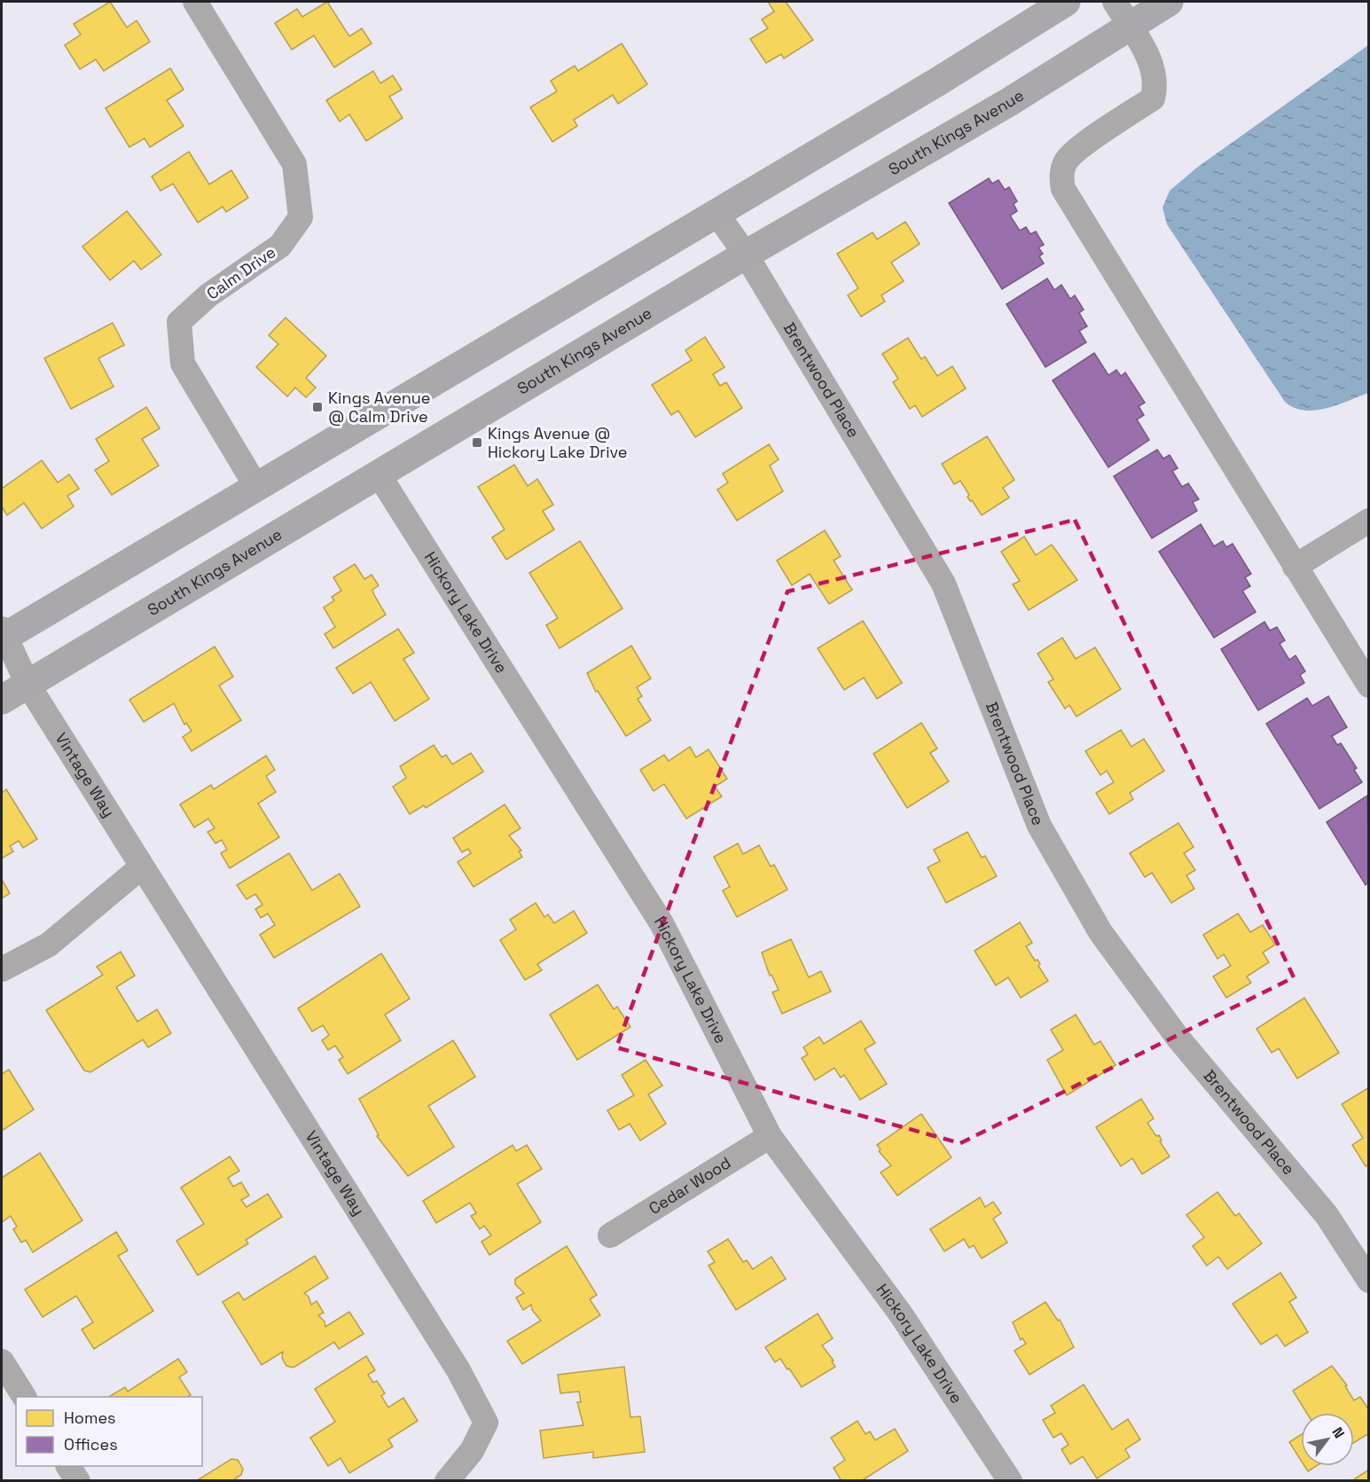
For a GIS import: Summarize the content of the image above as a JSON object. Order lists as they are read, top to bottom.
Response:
{
  "streets": {
    "main road": ["South Kings Avenue"],
    "street": [
      "Calm Drive",
      "Brentwood Place",
      "Hickory Lake Drive",
      "Vintage Way",
      "Cedar Wood"
    ]
  },
  "crossings": [
    ["South Kings Avenue", "Brentwood Place"],
    ["South Kings Avenue", "Hickory Lake Drive"],
    ["South Kings Avenue", "Vintage Way"],
    ["Hickory Lake Drive", "Cedar Wood"]
  ],
  "places": {
    "transit": ["Kings Avenue @ Calm Drive", "Kings Avenue @ Hickory Lake Drive"]
  },
  "legend": ["Homes", "Offices"],
  "north": "top right"
}
